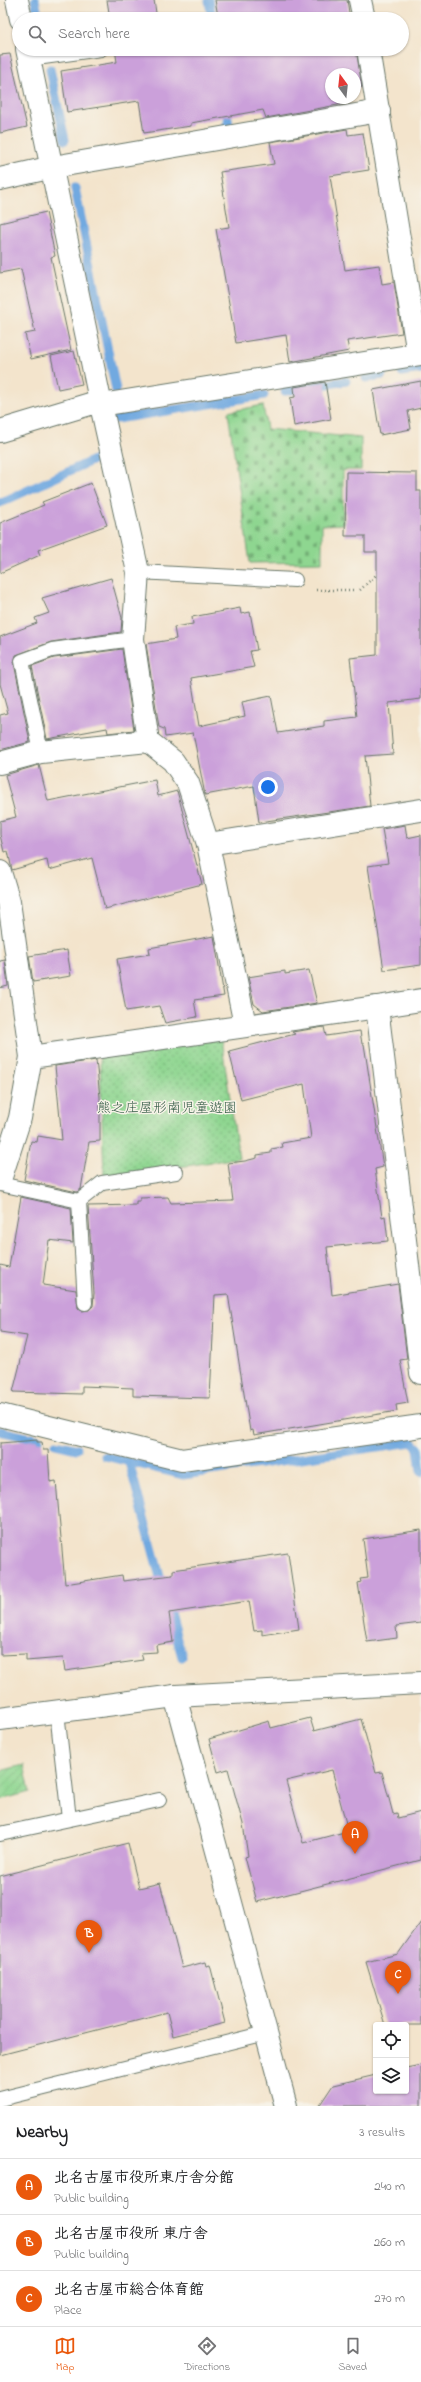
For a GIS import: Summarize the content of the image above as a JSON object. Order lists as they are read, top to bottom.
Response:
{
  "parks": ["熊之庄屋形南児童遊園"],
  "north": "top",
  "page": {
    "search": "Search here",
    "pins": ["A", "B", "C"],
    "heading": ["Nearby", "3 results"],
    "list": [
      {
        "mark": "A",
        "name": "北名古屋市役所東庁舎分館",
        "note": "Public building",
        "value": "240 m"
      },
      {
        "mark": "B",
        "name": "北名古屋市役所 東庁舎",
        "note": "Public building",
        "value": "260 m"
      },
      {
        "mark": "C",
        "name": "北名古屋市総合体育館",
        "note": "Place",
        "value": "270 m"
      }
    ],
    "nav": ["Map", "Directions", "Saved"]
  }
}
